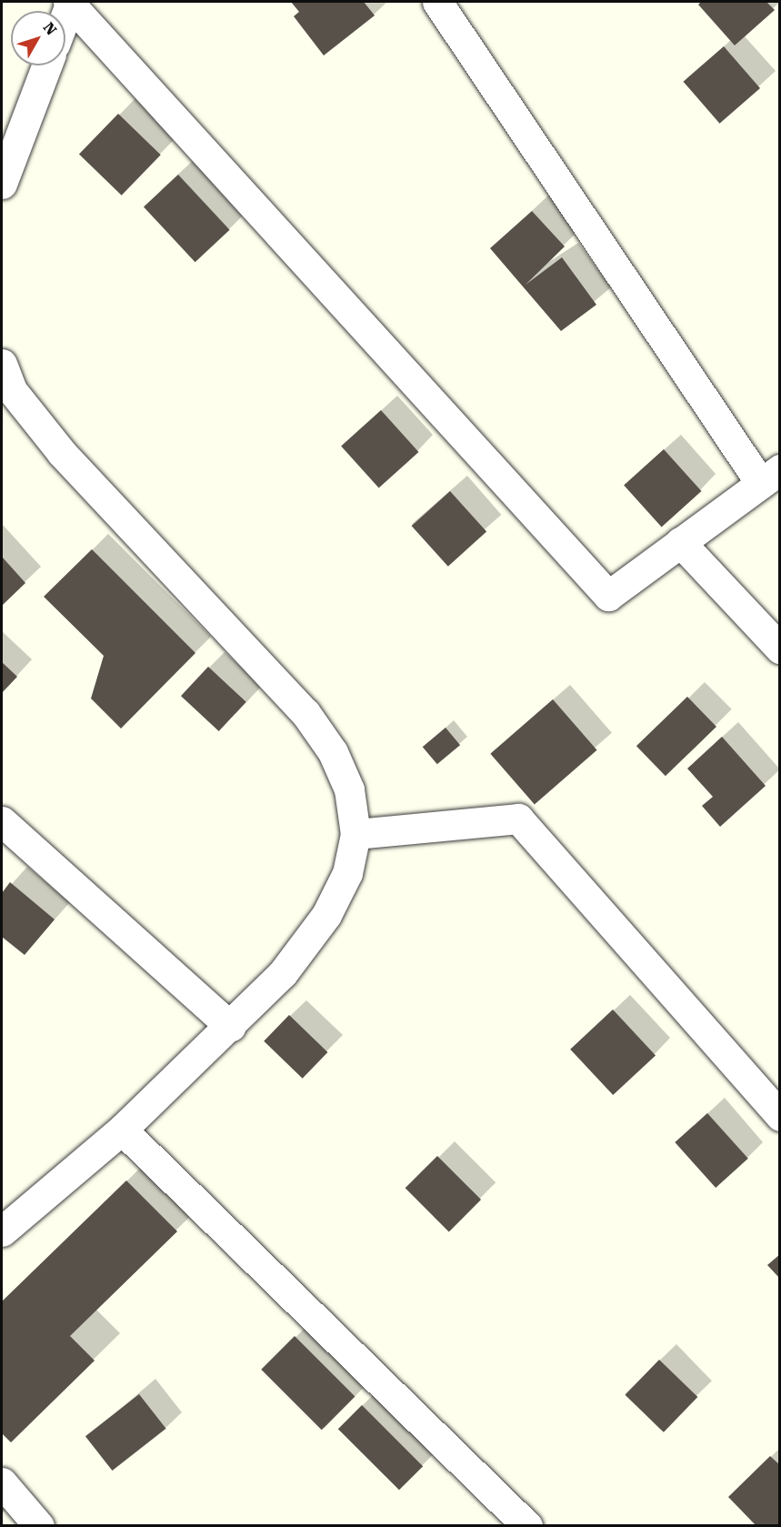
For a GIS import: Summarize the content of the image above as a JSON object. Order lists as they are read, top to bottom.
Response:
{
  "north": "top right"
}
